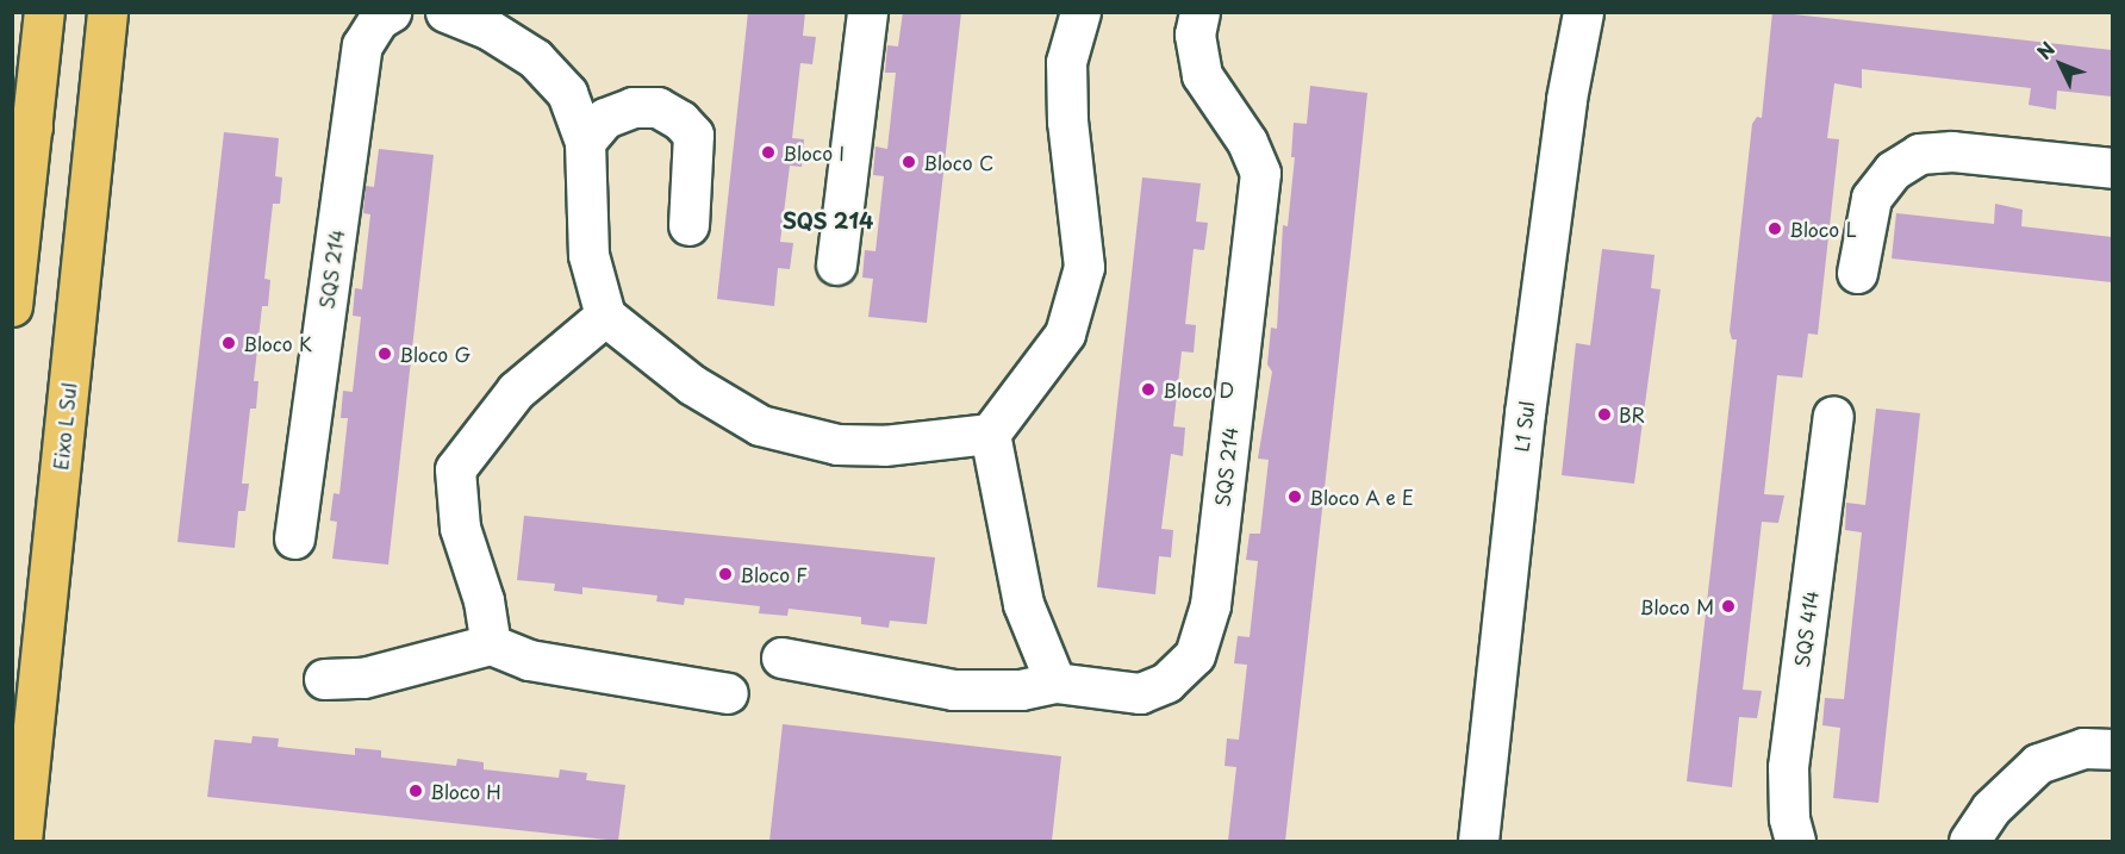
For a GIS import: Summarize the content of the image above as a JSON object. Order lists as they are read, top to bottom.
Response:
{
  "streets": {
    "main road": ["Eixo L Sul"],
    "street": ["SQS 214", "L1 Sul", "SQS 414"]
  },
  "districts": ["SQS 214"],
  "places": [
    "Bloco I",
    "Bloco C",
    "Bloco L",
    "Bloco K",
    "Bloco G",
    "Bloco D",
    "BR",
    "Bloco A e E",
    "Bloco F",
    "Bloco M",
    "Bloco H"
  ],
  "north": "top left"
}
